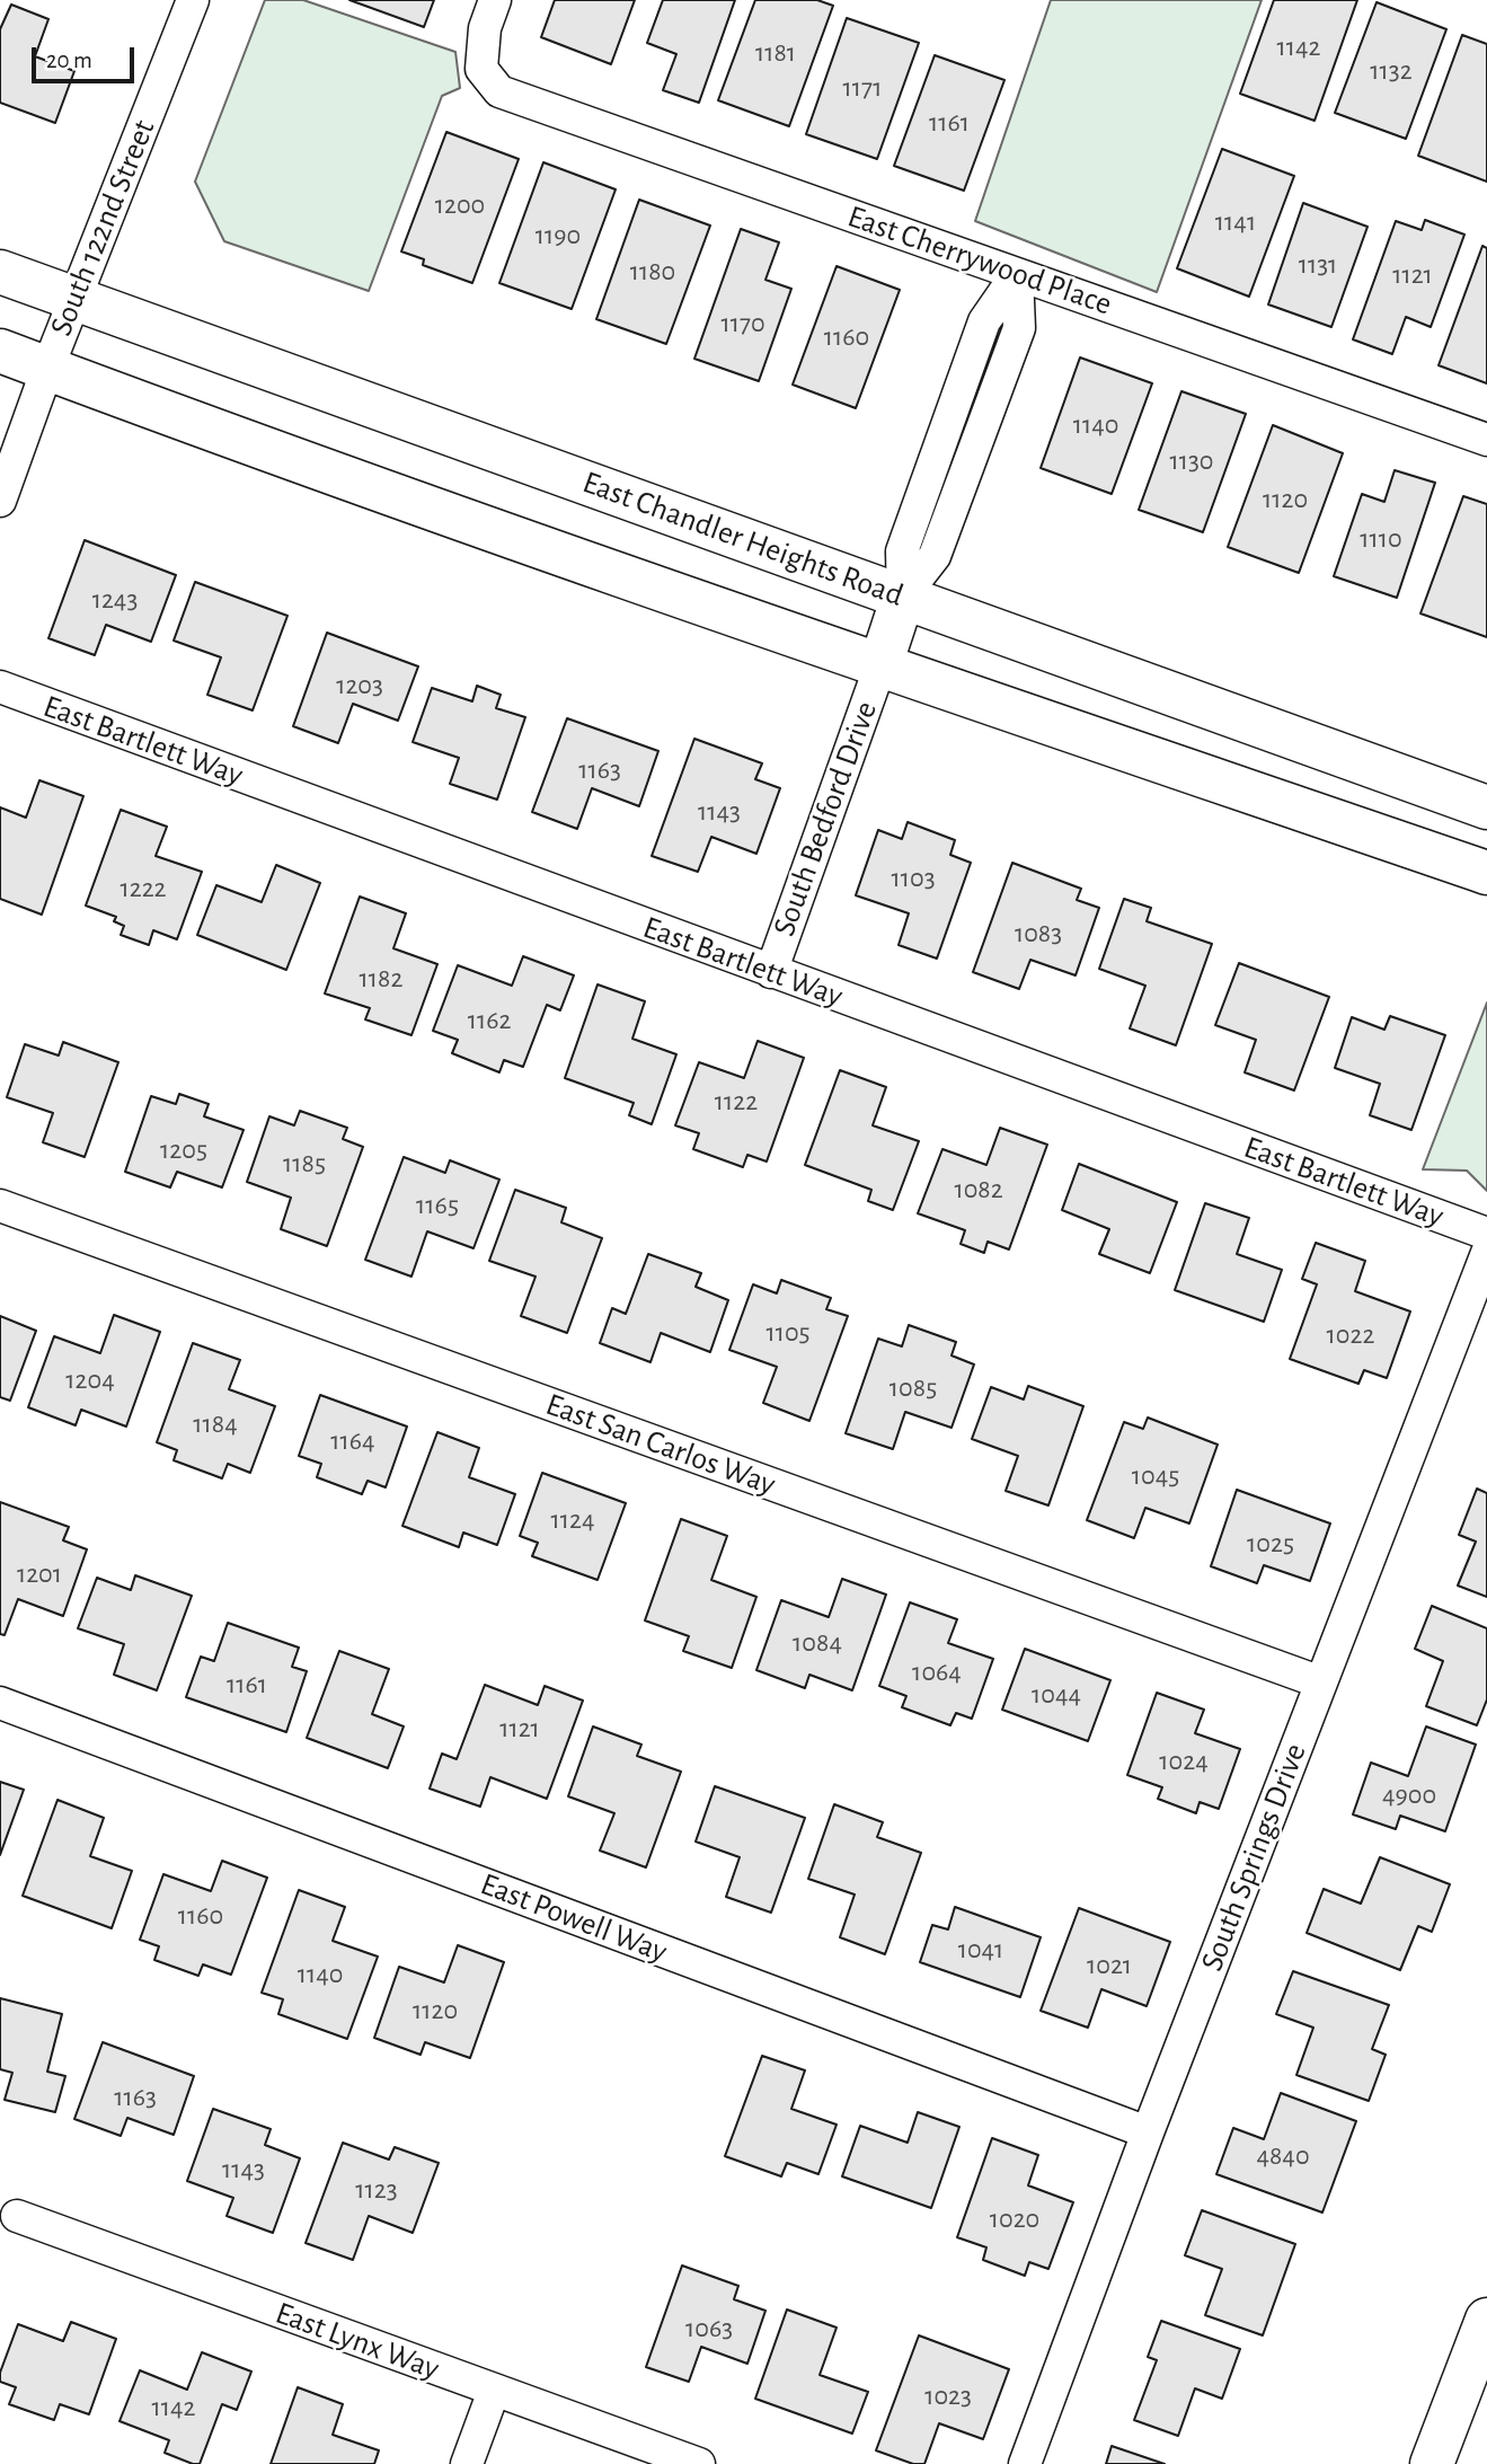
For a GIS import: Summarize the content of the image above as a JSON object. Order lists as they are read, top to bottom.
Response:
{
  "streets": {
    "main road": ["East Chandler Heights Road"],
    "street": [
      "South 122nd Street",
      "East Cherrywood Place",
      "East Bartlett Way",
      "South Bedford Drive",
      "East San Carlos Way",
      "South Springs Drive",
      "East Powell Way",
      "East Lynx Way"
    ]
  },
  "crossings": [
    ["South 122nd Street", "East Chandler Heights Road"],
    ["East Bartlett Way", "South Bedford Drive"],
    ["East San Carlos Way", "South Springs Drive"],
    ["South Springs Drive", "East Powell Way"]
  ],
  "house_numbers": [
    "1142",
    "1181",
    "1132",
    "1171",
    "1161",
    "1200",
    "1141",
    "1190",
    "1131",
    "1180",
    "1121",
    "1170",
    "1160",
    "1140",
    "1130",
    "1120",
    "1110",
    "1243",
    "1203",
    "1163",
    "1143",
    "1103",
    "1222",
    "1083",
    "1182",
    "1162",
    "1122",
    "1205",
    "1185",
    "1082",
    "1165",
    "1105",
    "1022",
    "1204",
    "1085",
    "1184",
    "1164",
    "1045",
    "1124",
    "1025",
    "1201",
    "1084",
    "1064",
    "1161",
    "1044",
    "1121",
    "1024",
    "4900",
    "1160",
    "1041",
    "1021",
    "1140",
    "1120",
    "1163",
    "4840",
    "1143",
    "1123",
    "1020",
    "1063",
    "1023",
    "1142"
  ],
  "scale_bar": "20 m"
}
